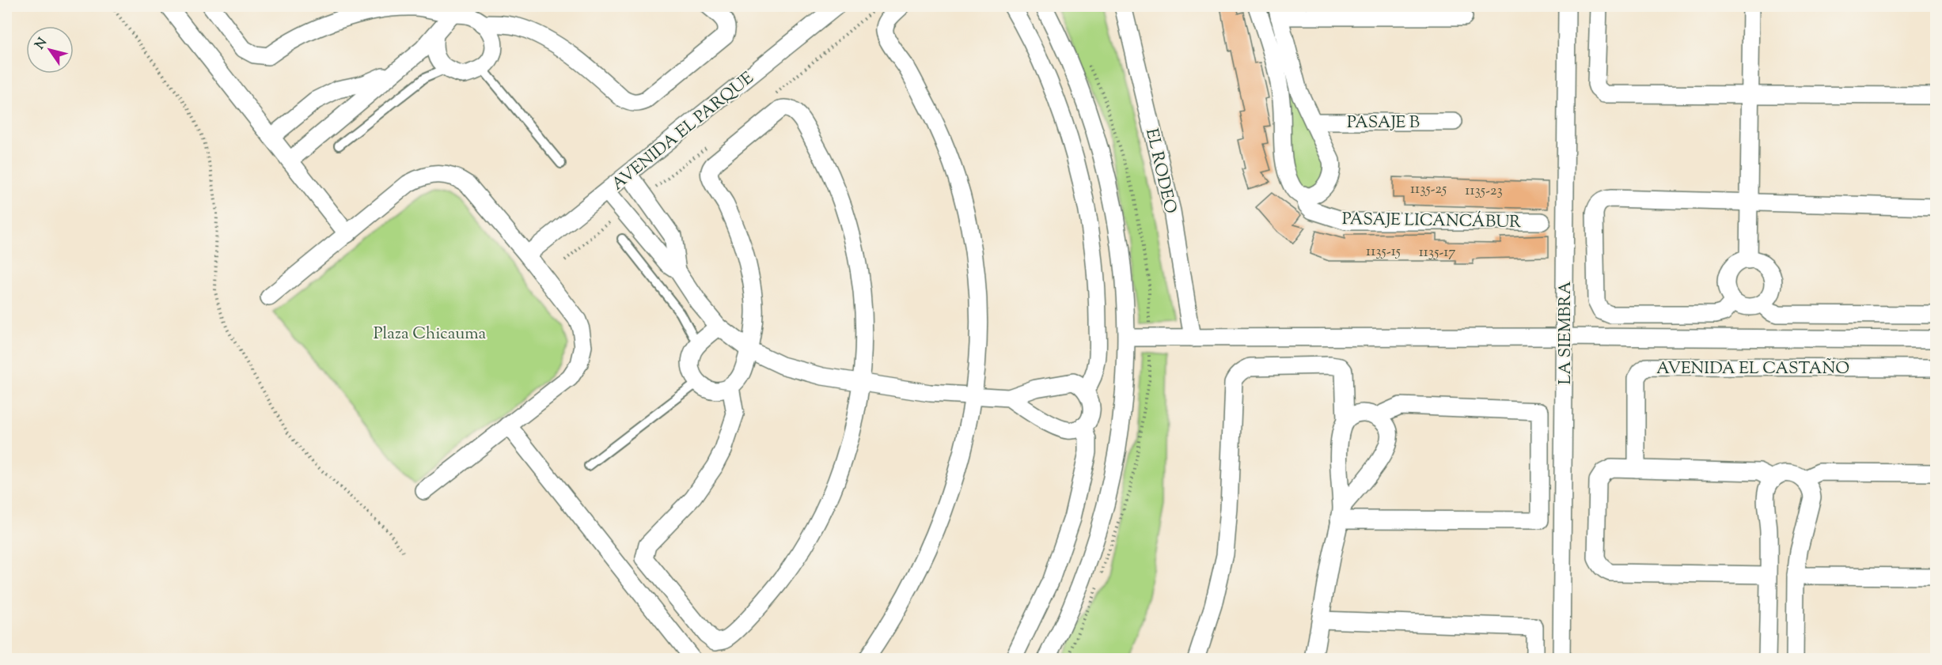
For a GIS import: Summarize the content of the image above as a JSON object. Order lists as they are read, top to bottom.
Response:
{
  "streets": {
    "street": [
      "PASAJE B",
      "AVENIDA EL PARQUE",
      "EL RODEO",
      "PASAJE LICANCÁBUR",
      "LA SIEMBRA",
      "AVENIDA EL CASTAÑO"
    ]
  },
  "parks": ["Plaza Chicauma"],
  "house_numbers": [
    "1135-25",
    "1135-23",
    "1135-15",
    "1135-17"
  ],
  "north": "top left"
}
